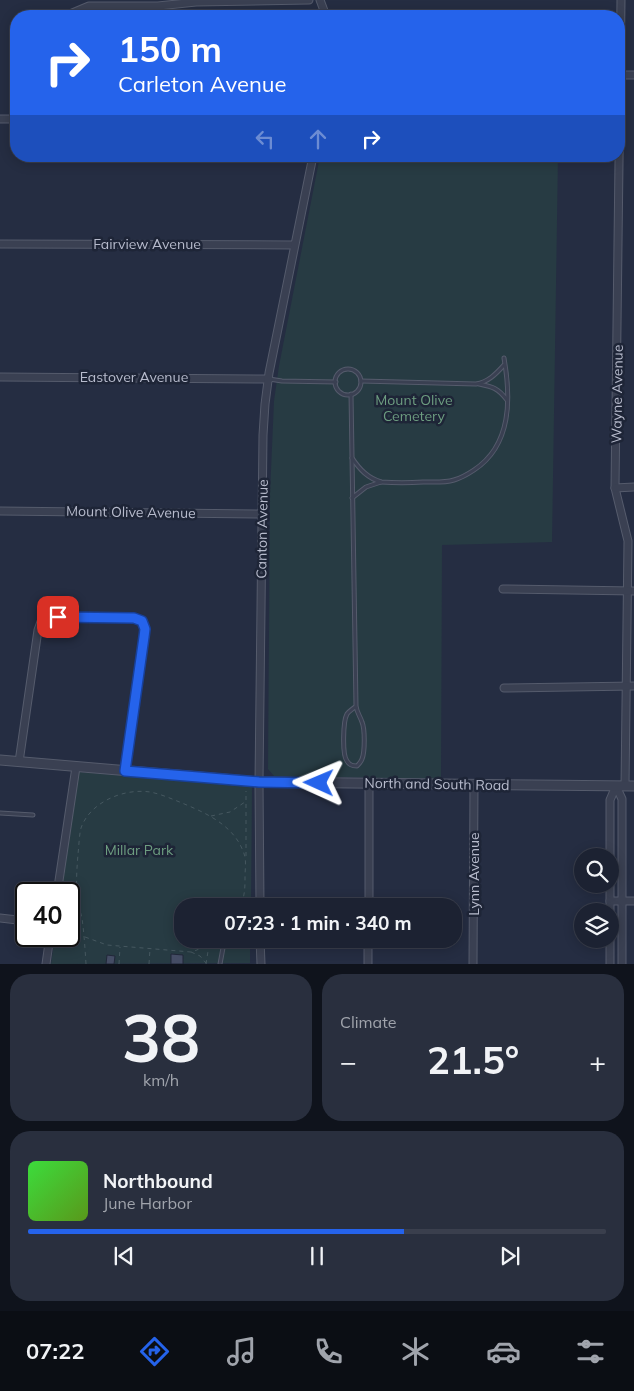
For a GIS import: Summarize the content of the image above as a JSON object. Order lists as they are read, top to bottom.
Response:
{
  "streets": {
    "street": [
      "Fairview Avenue",
      "Eastover Avenue",
      "Wayne Avenue",
      "Mount Olive Avenue",
      "Canton Avenue",
      "North and South Road",
      "Lynn Avenue"
    ]
  },
  "crossings": [
    ["Fairview Avenue", "Canton Avenue"],
    ["Eastover Avenue", "Canton Avenue"],
    ["Wayne Avenue", "North and South Road"],
    ["Mount Olive Avenue", "Canton Avenue"],
    ["Canton Avenue", "North and South Road"],
    ["North and South Road", "Lynn Avenue"]
  ],
  "parks": ["Mount Olive Cemetery", "Millar Park"],
  "page": {
    "turn": ["150 m", "Carleton Avenue"],
    "limit": "40",
    "trip": "07:23 · 1 min · 340 m",
    "tile": [
      ["38", "km/h"],
      "Climate"
    ],
    "heat": ["−", "21.5°", "+"],
    "song": ["Northbound", "June Harbor"],
    "tabs": "07:22"
  }
}
